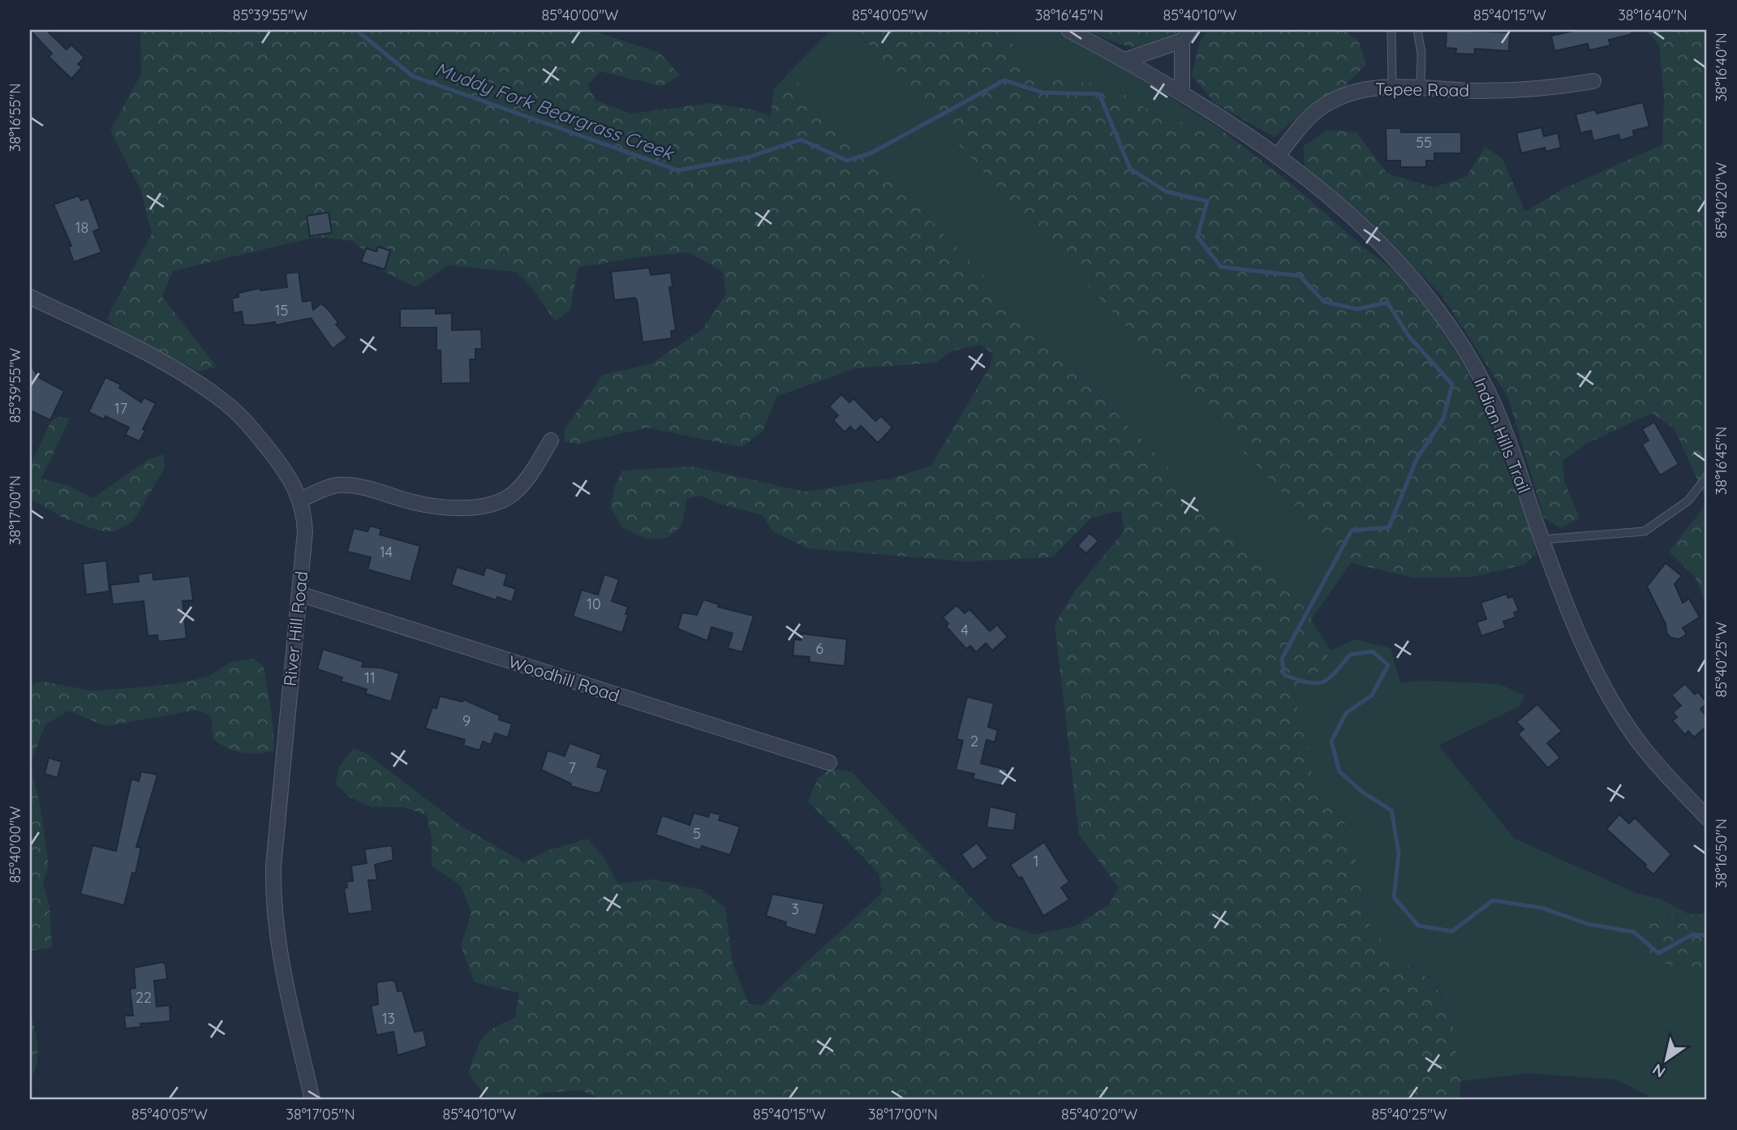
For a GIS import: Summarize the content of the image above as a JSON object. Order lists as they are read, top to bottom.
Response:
{
  "streets": {
    "street": [
      "Tepee Road",
      "Indian Hills Trail",
      "River Hill Road",
      "Woodhill Road"
    ]
  },
  "crossings": [
    ["Tepee Road", "Indian Hills Trail"],
    ["River Hill Road", "Woodhill Road"]
  ],
  "water": ["Muddy Fork Beargrass Creek"],
  "house_numbers": [
    "55",
    "18",
    "15",
    "17",
    "14",
    "10",
    "4",
    "6",
    "11",
    "9",
    "2",
    "7",
    "5",
    "1",
    "3",
    "22",
    "13"
  ],
  "north": "bottom left",
  "coordinates": [
    "85°39'55\"W",
    "85°40'00\"W",
    "85°40'05\"W",
    "38°16'45\"N",
    "85°40'10\"W",
    "85°40'15\"W",
    "38°16'40\"N",
    "38°16'55\"N",
    "85°40'20\"W",
    "38°17'00\"N",
    "85°40'25\"W",
    "38°16'50\"N",
    "38°17'05\"N"
  ]
}
